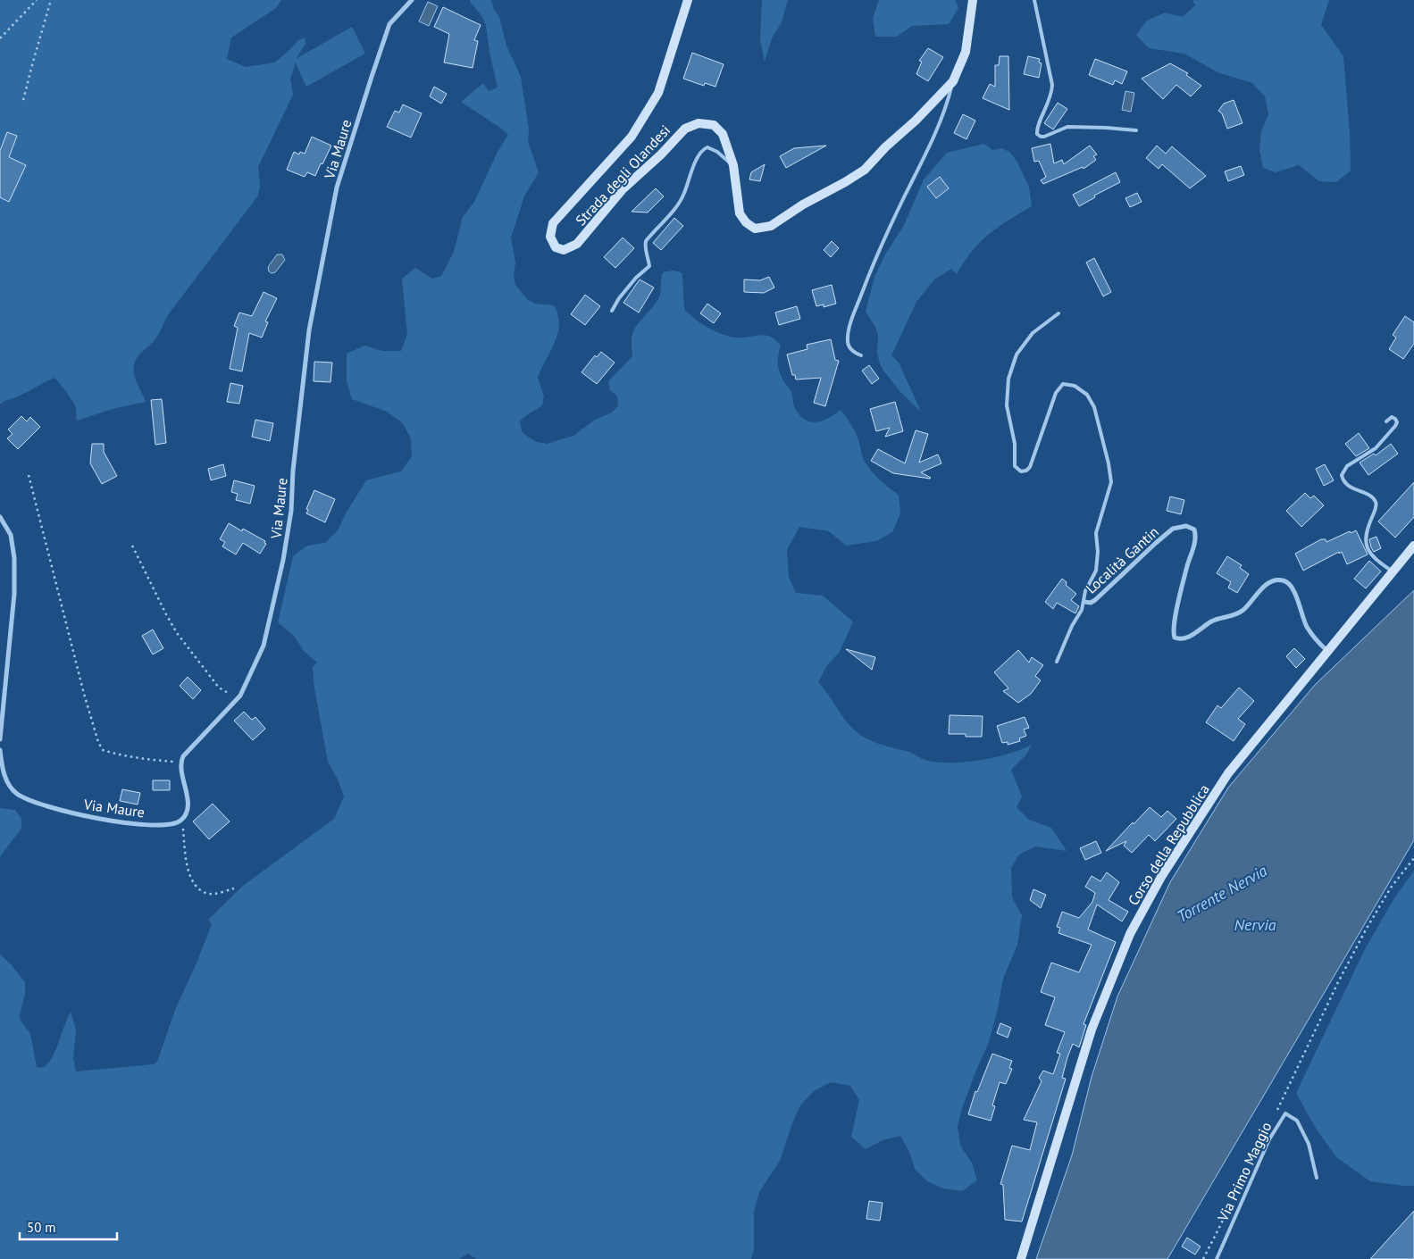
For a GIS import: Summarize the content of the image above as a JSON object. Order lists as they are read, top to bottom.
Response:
{
  "streets": {
    "main road": ["Strada degli Olandesi", "Corso della Repubblica"],
    "street": ["Via Maure", "Località Gantin"],
    "lane": ["Via Primo Maggio"]
  },
  "crossings": [
    ["Località Gantin", "Corso della Repubblica"]
  ],
  "water": ["Torrente Nervia", "Nervia"],
  "scale_bar": "50 m"
}
